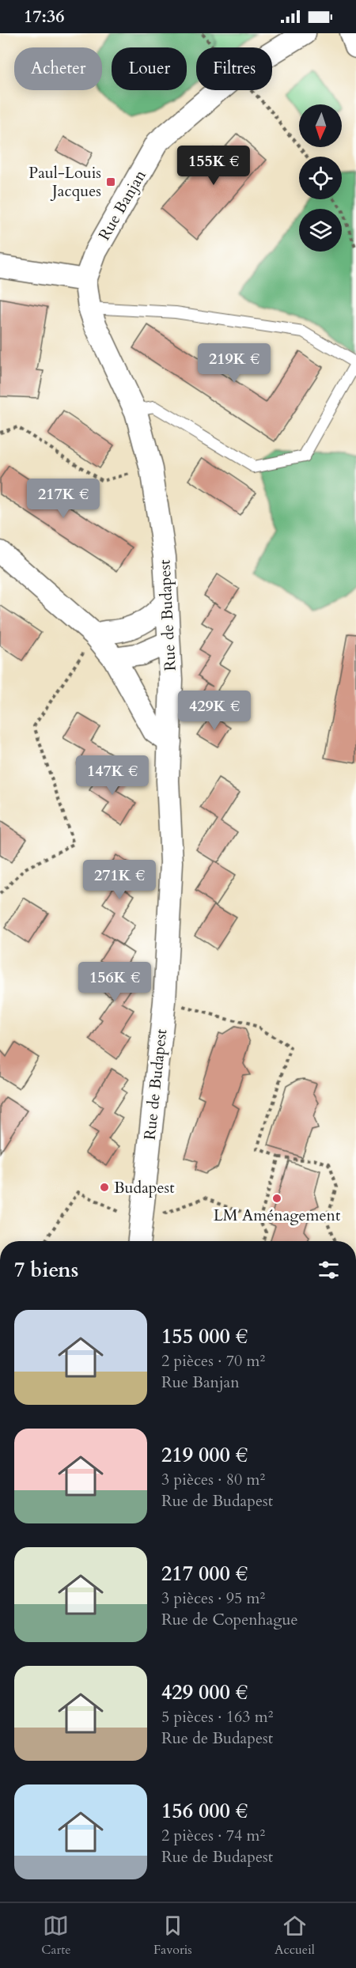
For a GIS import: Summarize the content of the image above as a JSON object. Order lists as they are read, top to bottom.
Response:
{
  "streets": {
    "street": ["Rue Banjan", "Rue de Budapest"]
  },
  "crossings": [
    ["Rue Banjan", "Rue de Budapest"]
  ],
  "places": {
    "transit": ["Paul-Louis Jacques"],
    "other": ["Budapest", "LM Aménagement"]
  },
  "north": "bottom",
  "page": {
    "status": "17:36",
    "chip": ["Acheter", "Louer", "Filtres"],
    "price": [
      "155K €",
      "219K €",
      "217K €",
      "429K €",
      "147K €",
      "271K €",
      "156K €"
    ],
    "heading": "7 biens",
    "list": [
      {
        "name": "155 000 €",
        "note": "2 pièces · 70 m² · Rue Banjan"
      },
      {
        "name": "219 000 €",
        "note": "3 pièces · 80 m² · Rue de Budapest"
      },
      {
        "name": "217 000 €",
        "note": "3 pièces · 95 m² · Rue de Copenhague"
      },
      {
        "name": "429 000 €",
        "note": "5 pièces · 163 m² · Rue de Budapest"
      },
      {
        "name": "156 000 €",
        "note": "2 pièces · 74 m² · Rue de Budapest"
      }
    ],
    "tabs": ["Carte", "Favoris", "Accueil"]
  }
}
